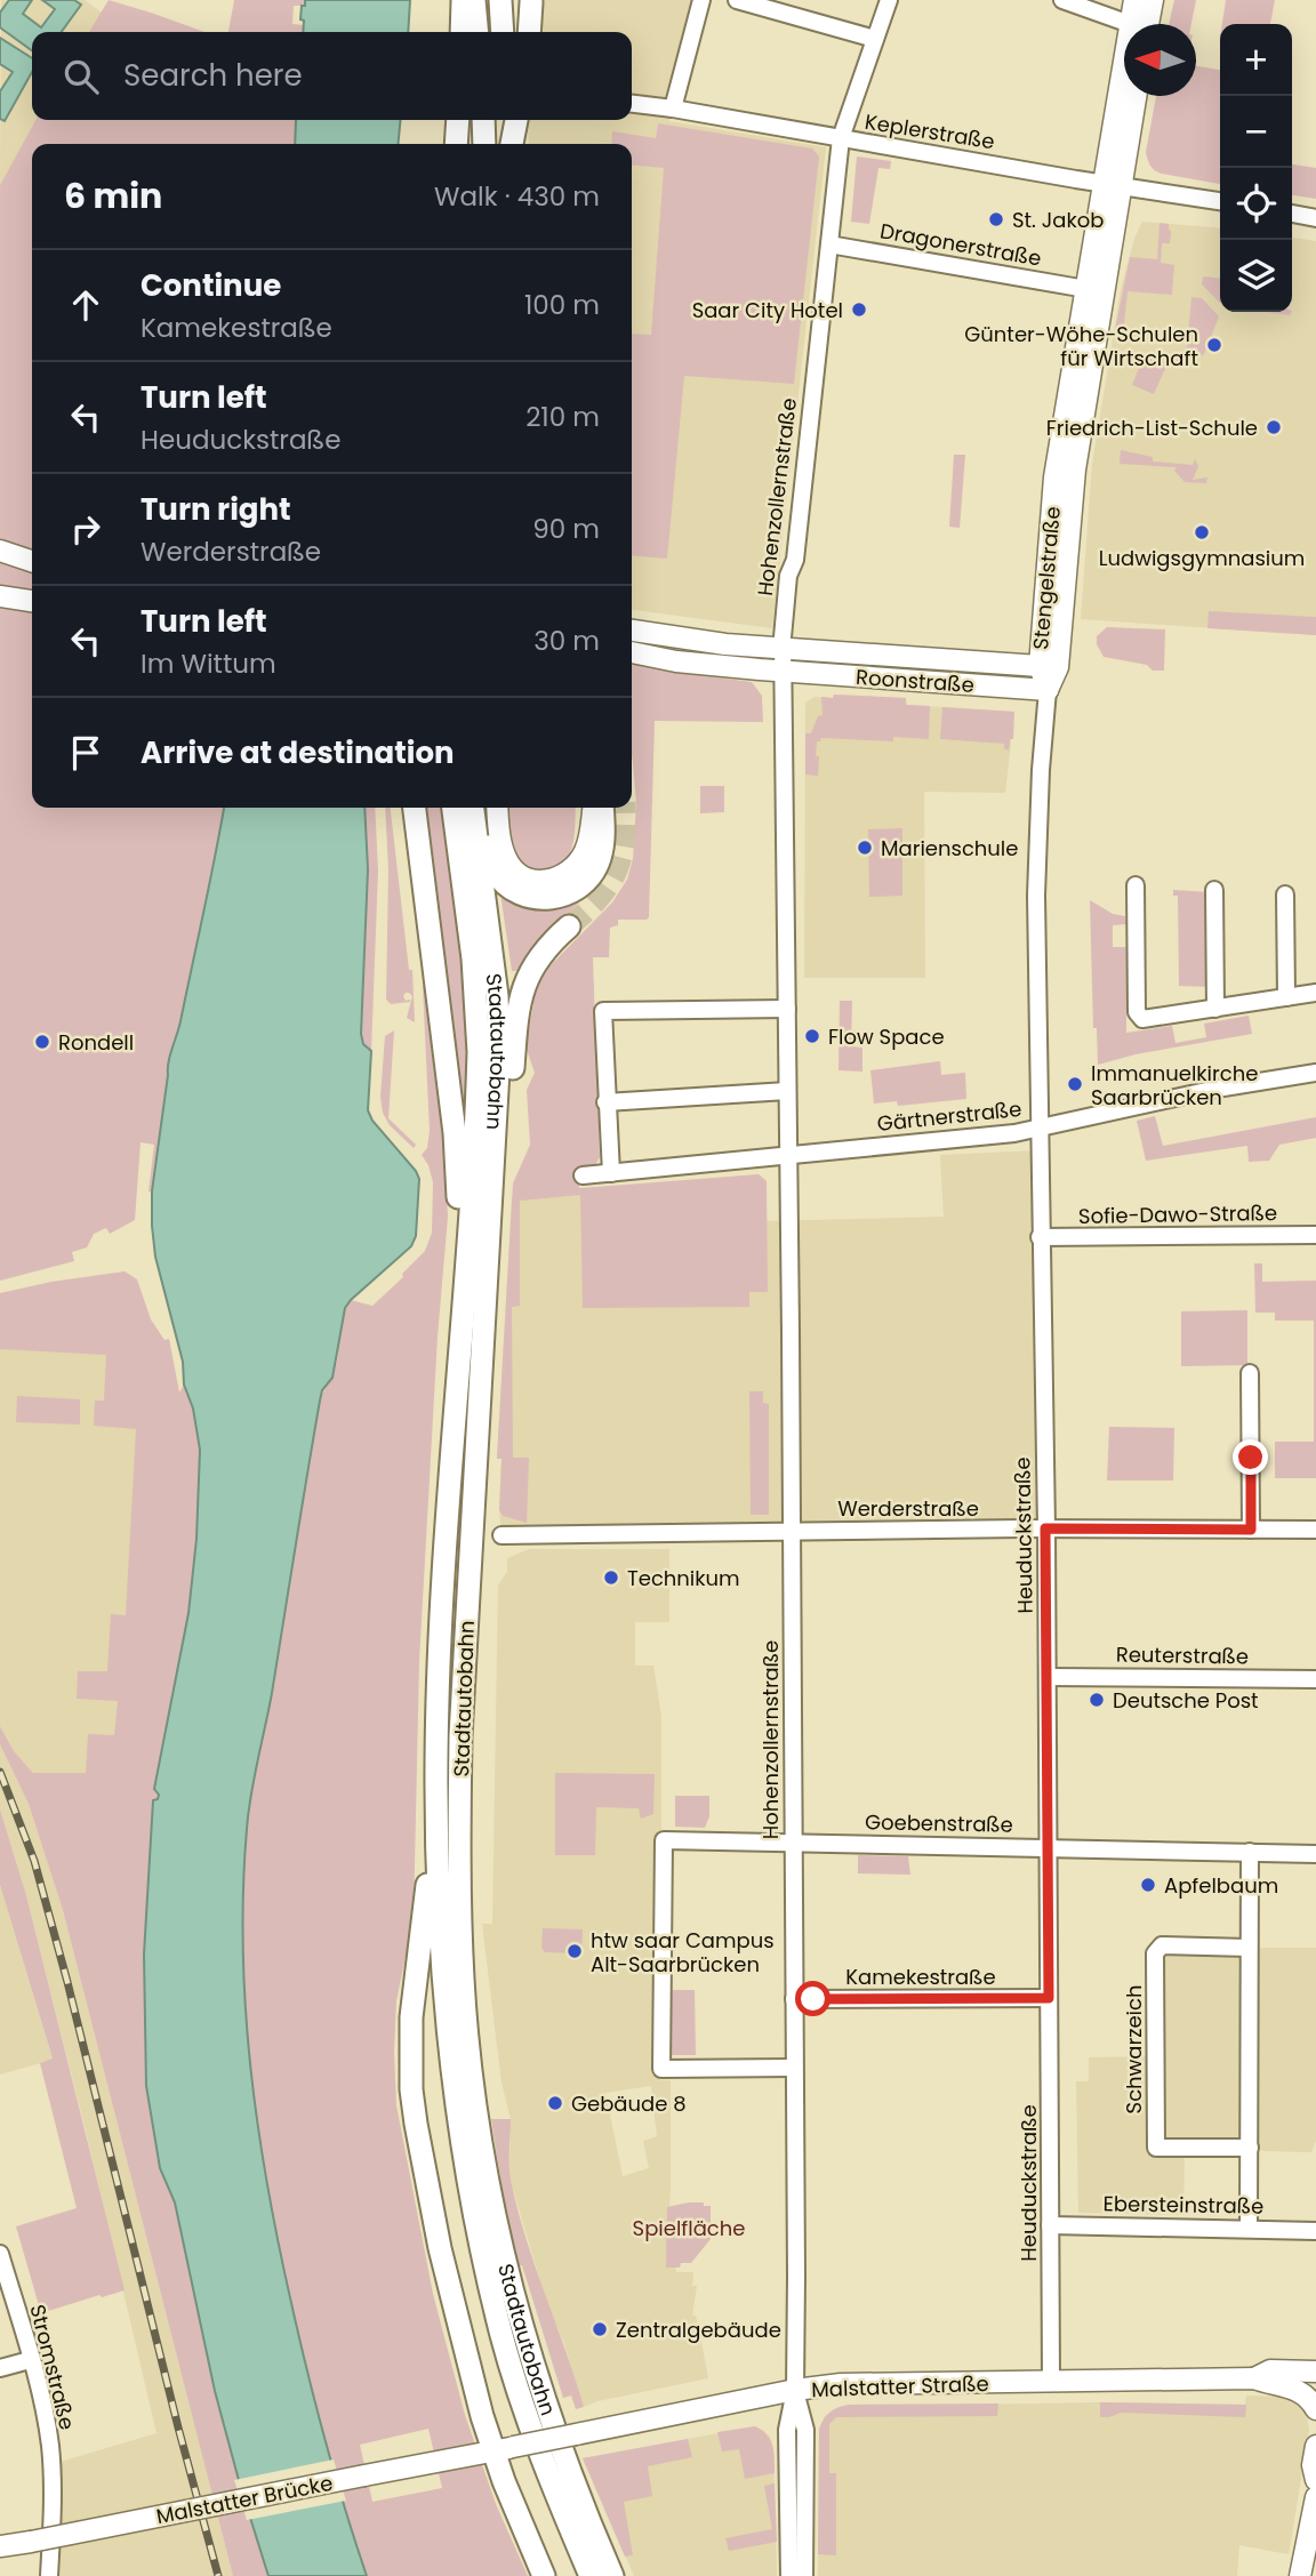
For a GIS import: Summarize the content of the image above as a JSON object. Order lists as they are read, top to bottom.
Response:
{
  "streets": {
    "highway": ["Stadtautobahn"],
    "main road": [
      "Stengelstraße",
      "Roonstraße",
      "Malstatter Straße",
      "Malstatter Brücke"
    ],
    "street": [
      "Keplerstraße",
      "Dragonerstraße",
      "Hohenzollernstraße",
      "Gärtnerstraße",
      "Sofie-Dawo-Straße",
      "Werderstraße",
      "Heuduckstraße",
      "Reuterstraße",
      "Goebenstraße",
      "Kamekestraße",
      "Schwarzeich",
      "Ebersteinstraße",
      "Stromstraße"
    ]
  },
  "crossings": [
    ["Keplerstraße", "Hohenzollernstraße"],
    ["Keplerstraße", "Stengelstraße"],
    ["Dragonerstraße", "Hohenzollernstraße"],
    ["Dragonerstraße", "Stengelstraße"],
    ["Hohenzollernstraße", "Roonstraße"],
    ["Hohenzollernstraße", "Gärtnerstraße"],
    ["Hohenzollernstraße", "Werderstraße"],
    ["Hohenzollernstraße", "Goebenstraße"],
    ["Hohenzollernstraße", "Kamekestraße"],
    ["Hohenzollernstraße", "Malstatter Straße"],
    ["Stengelstraße", "Roonstraße"],
    ["Stengelstraße", "Heuduckstraße"],
    ["Roonstraße", "Heuduckstraße"],
    ["Gärtnerstraße", "Heuduckstraße"],
    ["Sofie-Dawo-Straße", "Heuduckstraße"],
    ["Werderstraße", "Heuduckstraße"],
    ["Heuduckstraße", "Reuterstraße"],
    ["Heuduckstraße", "Goebenstraße"],
    ["Heuduckstraße", "Kamekestraße"],
    ["Heuduckstraße", "Ebersteinstraße"],
    ["Heuduckstraße", "Malstatter Straße"],
    ["Malstatter Straße", "Malstatter Brücke"]
  ],
  "parks": ["Spielfläche"],
  "places": [
    "St. Jakob",
    "Saar City Hotel",
    "Günter-Wöhe-Schulen für Wirtschaft",
    "Friedrich-List-Schule",
    "Ludwigsgymnasium",
    "Marienschule",
    "Flow Space",
    "Rondell",
    "Immanuelkirche Saarbrücken",
    "Technikum",
    "Deutsche Post",
    "Apfelbaum",
    "htw saar Campus Alt-Saarbrücken",
    "Gebäude 8",
    "Zentralgebäude"
  ],
  "north": "left",
  "page": {
    "map_buttons": ["+", "−"],
    "search": "Search here",
    "heading": ["6 min", "Walk · 430 m"],
    "list": [
      ["Continue", "Kamekestraße", "100 m"],
      ["Turn left", "Heuduckstraße", "210 m"],
      ["Turn right", "Werderstraße", "90 m"],
      ["Turn left", "Im Wittum", "30 m"],
      "Arrive at destination"
    ]
  }
}
